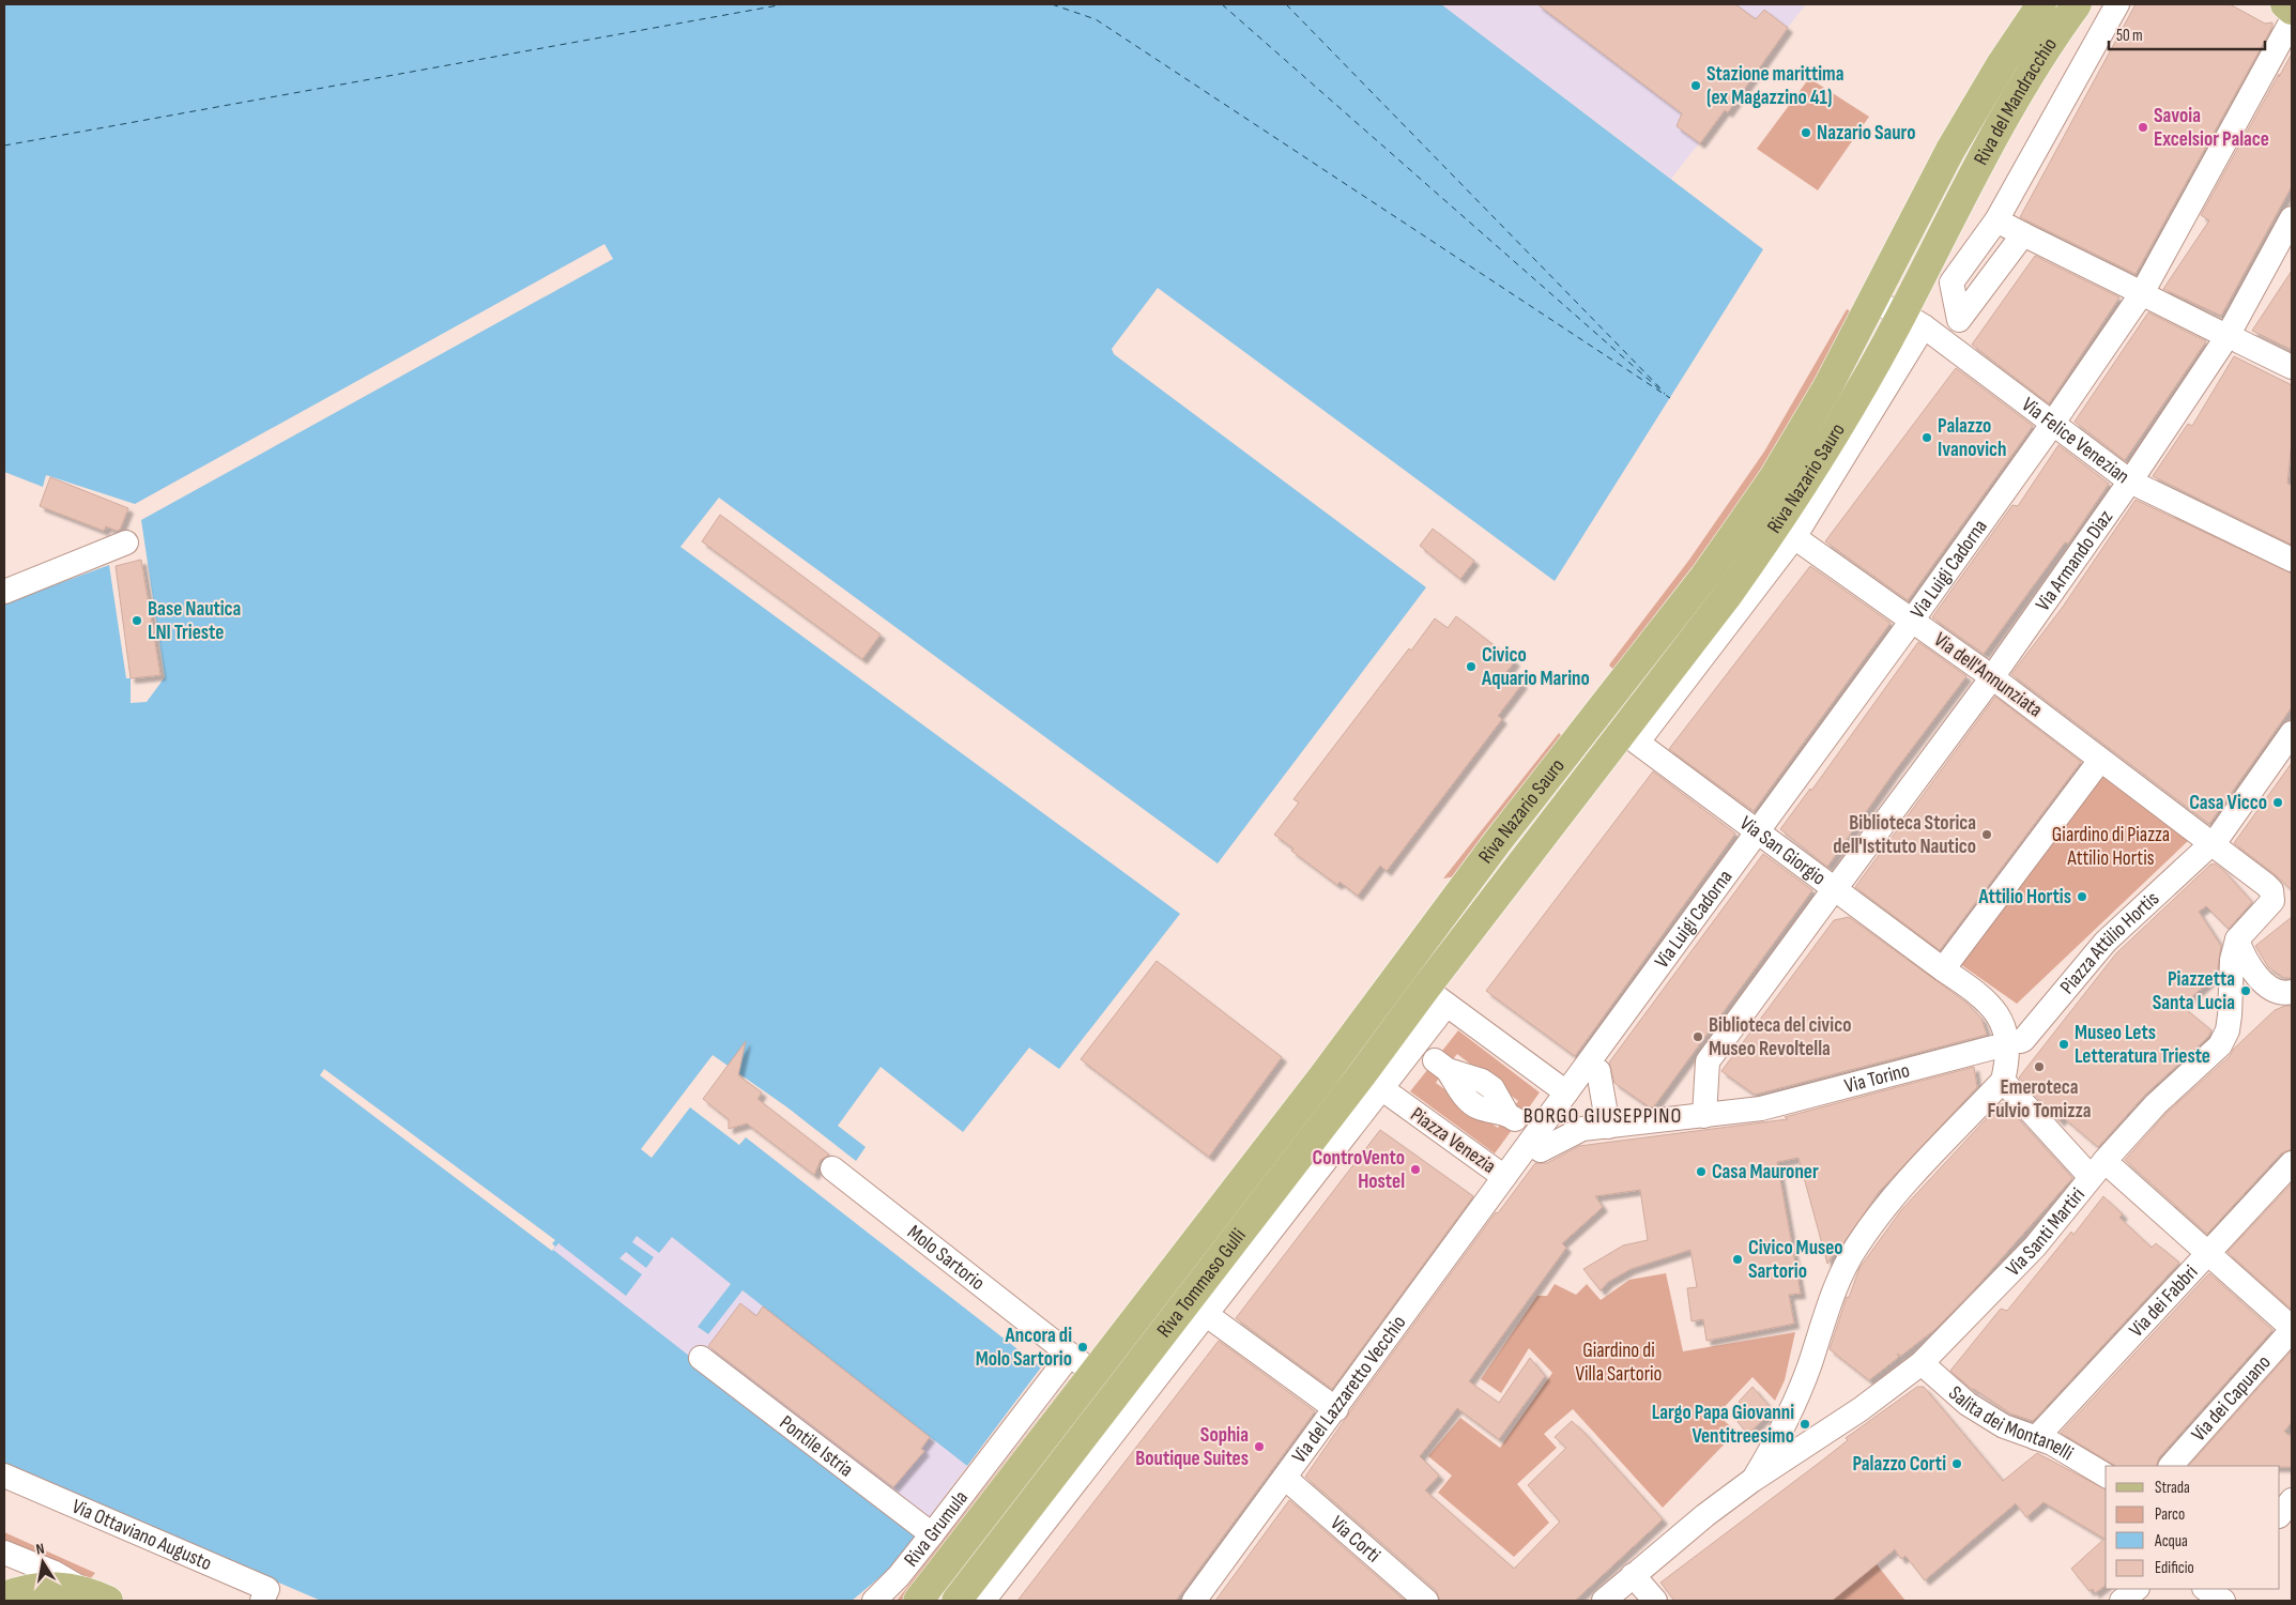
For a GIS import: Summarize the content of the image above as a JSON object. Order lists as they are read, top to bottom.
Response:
{
  "streets": {
    "main road": [
      "Riva del Mandracchio",
      "Riva Nazario Sauro",
      "Riva Tommaso Gulli",
      "Riva Grumula"
    ],
    "street": [
      "Via Felice Venezian",
      "Via Armando Diaz",
      "Via Luigi Cadorna",
      "Via dell'Annunziata",
      "Via San Giorgio",
      "Piazza Attilio Hortis",
      "Via Torino",
      "Piazza Venezia",
      "Via Santi Martiri",
      "Molo Sartorio",
      "Via dei Fabbri",
      "Via del Lazzaretto Vecchio",
      "Via dei Capuano",
      "Salita dei Montanelli",
      "Pontile Istria",
      "Via Ottaviano Augusto",
      "Via Corti"
    ]
  },
  "crossings": [
    ["Riva del Mandracchio", "Riva Nazario Sauro"],
    ["Via Felice Venezian", "Riva Nazario Sauro"],
    ["Via Felice Venezian", "Via Armando Diaz"],
    ["Via Felice Venezian", "Via Luigi Cadorna"],
    ["Riva Nazario Sauro", "Via dell'Annunziata"],
    ["Riva Nazario Sauro", "Via San Giorgio"],
    ["Riva Nazario Sauro", "Riva Tommaso Gulli"],
    ["Via Armando Diaz", "Via dell'Annunziata"],
    ["Via Armando Diaz", "Via San Giorgio"],
    ["Via Armando Diaz", "Via Torino"],
    ["Via Luigi Cadorna", "Via dell'Annunziata"],
    ["Via Luigi Cadorna", "Via San Giorgio"],
    ["Via Luigi Cadorna", "Piazza Venezia"],
    ["Piazza Venezia", "Riva Tommaso Gulli"],
    ["Piazza Venezia", "Via del Lazzaretto Vecchio"],
    ["Via Santi Martiri", "Salita dei Montanelli"],
    ["Molo Sartorio", "Riva Grumula"],
    ["Riva Tommaso Gulli", "Riva Grumula"],
    ["Via dei Fabbri", "Salita dei Montanelli"],
    ["Via del Lazzaretto Vecchio", "Via Corti"],
    ["Pontile Istria", "Riva Grumula"]
  ],
  "districts": ["BORGO GIUSEPPINO"],
  "parks": ["Giardino di Piazza Attilio Hortis", "Giardino di Villa Sartorio"],
  "places": [
    "Stazione marittima (ex Magazzino 41)",
    "Savoia Excelsior Palace",
    "Nazario Sauro",
    "Palazzo Ivanovich",
    "Base Nautica LNI Trieste",
    "Civico Aquario Marino",
    "Casa Vicco",
    "Biblioteca Storica dell'Istituto Nautico",
    "Attilio Hortis",
    "Piazzetta Santa Lucia",
    "Biblioteca del civico Museo Revoltella",
    "Museo Lets Letteratura Trieste",
    "Emeroteca Fulvio Tomizza",
    "ControVento Hostel",
    "Casa Mauroner",
    "Civico Museo Sartorio",
    "Ancora di Molo Sartorio",
    "Largo Papa Giovanni Ventitreesimo",
    "Sophia Boutique Suites",
    "Palazzo Corti"
  ],
  "legend": [
    "Strada",
    "Parco",
    "Acqua",
    "Edificio"
  ],
  "scale_bar": "50 m",
  "north": "top"
}
